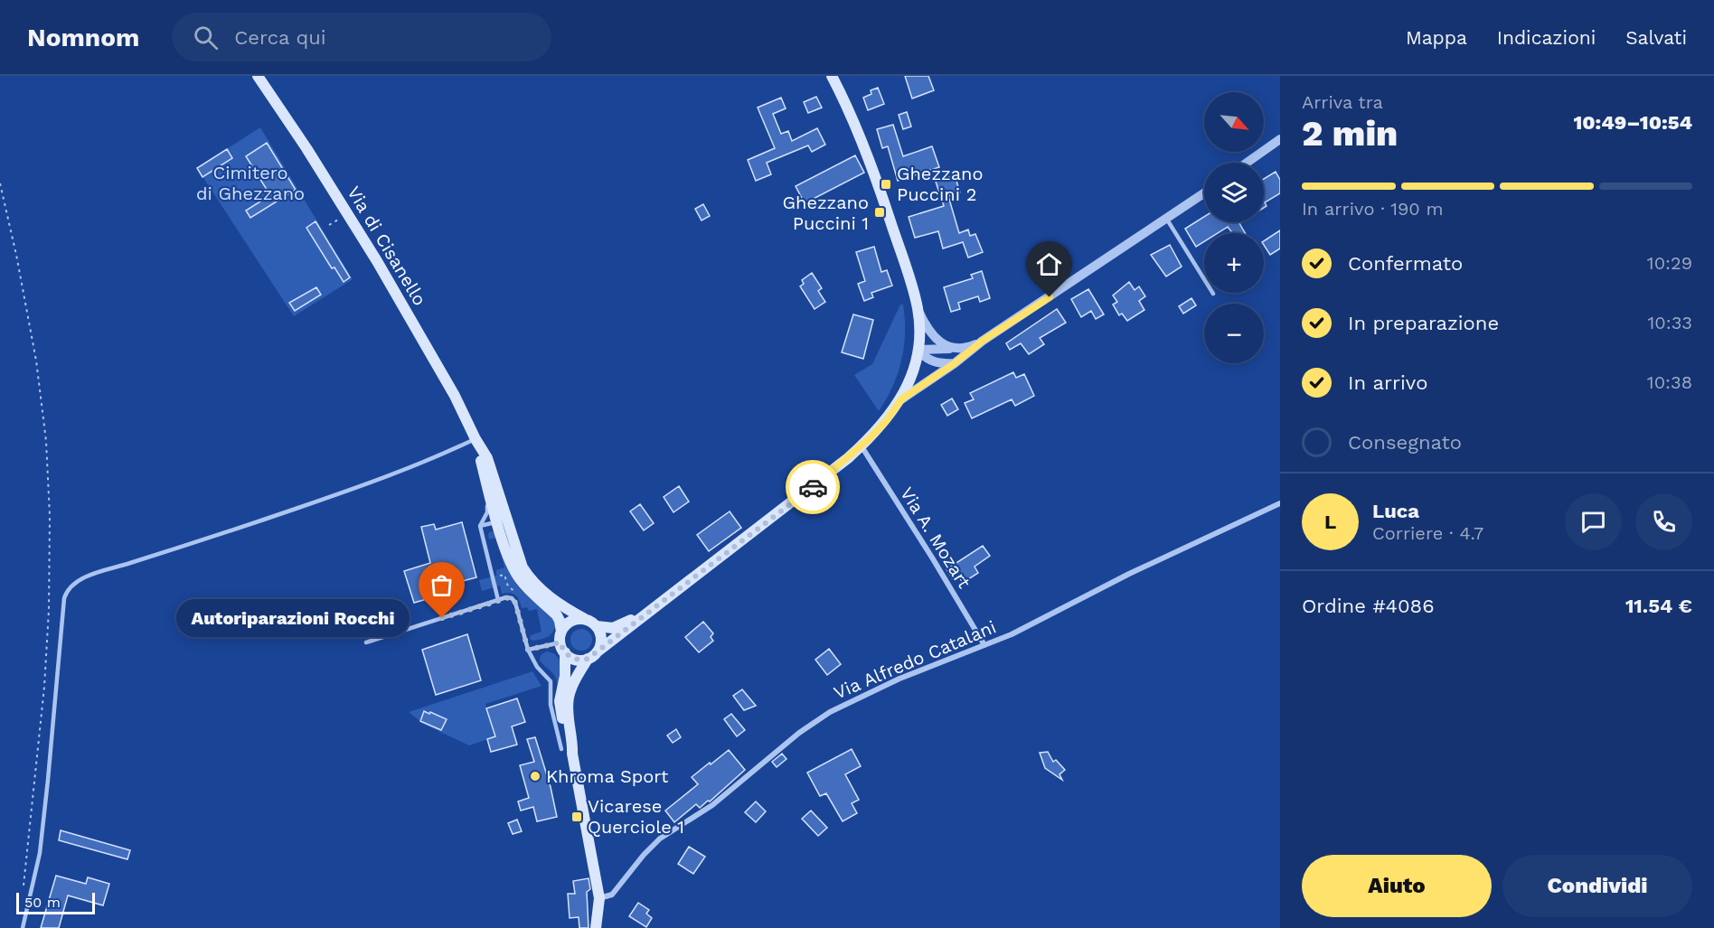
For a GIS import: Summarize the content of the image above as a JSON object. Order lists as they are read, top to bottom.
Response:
{
  "streets": {
    "main road": ["Via di Cisanello"],
    "street": ["Via A. Mozart", "Via Alfredo Catalani"]
  },
  "crossings": [
    ["Via A. Mozart", "Via Alfredo Catalani"]
  ],
  "parks": ["Cimitero di Ghezzano"],
  "places": {
    "transit": ["Ghezzano Puccini 2", "Ghezzano Puccini 1", "Vicarese Querciole 1"],
    "other": ["Autoriparazioni Rocchi", "Khroma Sport"]
  },
  "scale_bar": "50 m",
  "north": "bottom right",
  "page": {
    "header": "Nomnom",
    "search": "Cerca qui",
    "nav": ["Mappa", "Indicazioni", "Salvati"],
    "heading": ["2 min", "Arriva tra", "10:49–10:54"],
    "panel": [
      "Luca",
      "Corriere · 4.7",
      "Ordine #4086",
      "11.54 €"
    ],
    "map_buttons": ["+", "−"],
    "bar": "In arrivo · 190 m",
    "list": [
      ["Confermato", "10:29"],
      ["In preparazione", "10:33"],
      ["In arrivo", "10:38"],
      "Consegnato"
    ],
    "round": "L",
    "bubble": "Autoriparazioni Rocchi",
    "buttons": ["Aiuto", "Condividi"],
    "scale": "50 m"
  }
}
